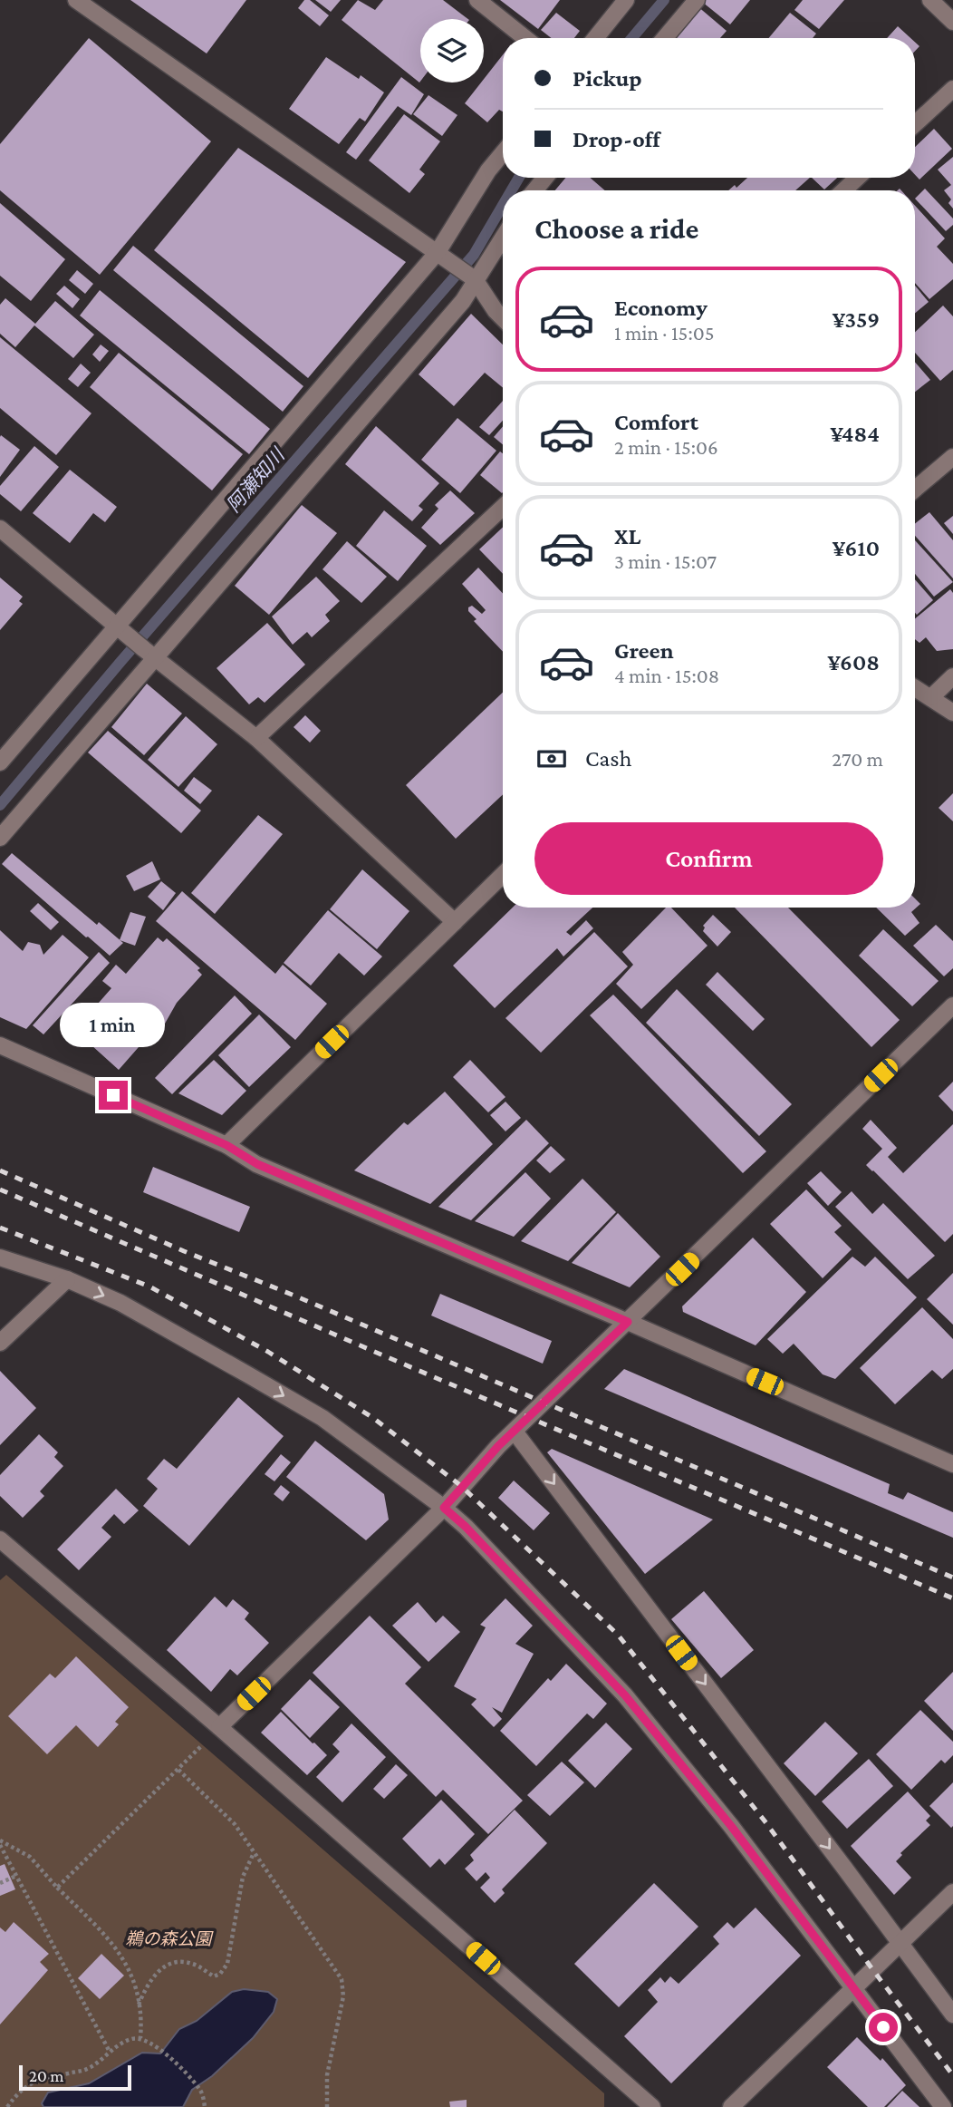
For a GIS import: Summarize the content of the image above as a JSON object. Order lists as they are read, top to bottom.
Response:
{
  "water": ["阿瀬知川"],
  "parks": ["鵜の森公園"],
  "scale_bar": "20 m",
  "page": {
    "banner": ["Pickup", "Drop-off"],
    "heading": "Choose a ride",
    "list": [
      {
        "name": "Economy",
        "note": "1 min · 15:05",
        "value": "¥359"
      },
      {
        "name": "Comfort",
        "note": "2 min · 15:06",
        "value": "¥484"
      },
      {
        "name": "XL",
        "note": "3 min · 15:07",
        "value": "¥610"
      },
      {
        "name": "Green",
        "note": "4 min · 15:08",
        "value": "¥608"
      }
    ],
    "pay": ["Cash", "270 m"],
    "buttons": "Confirm",
    "bubble": "1 min",
    "scale": "20 m"
  }
}
